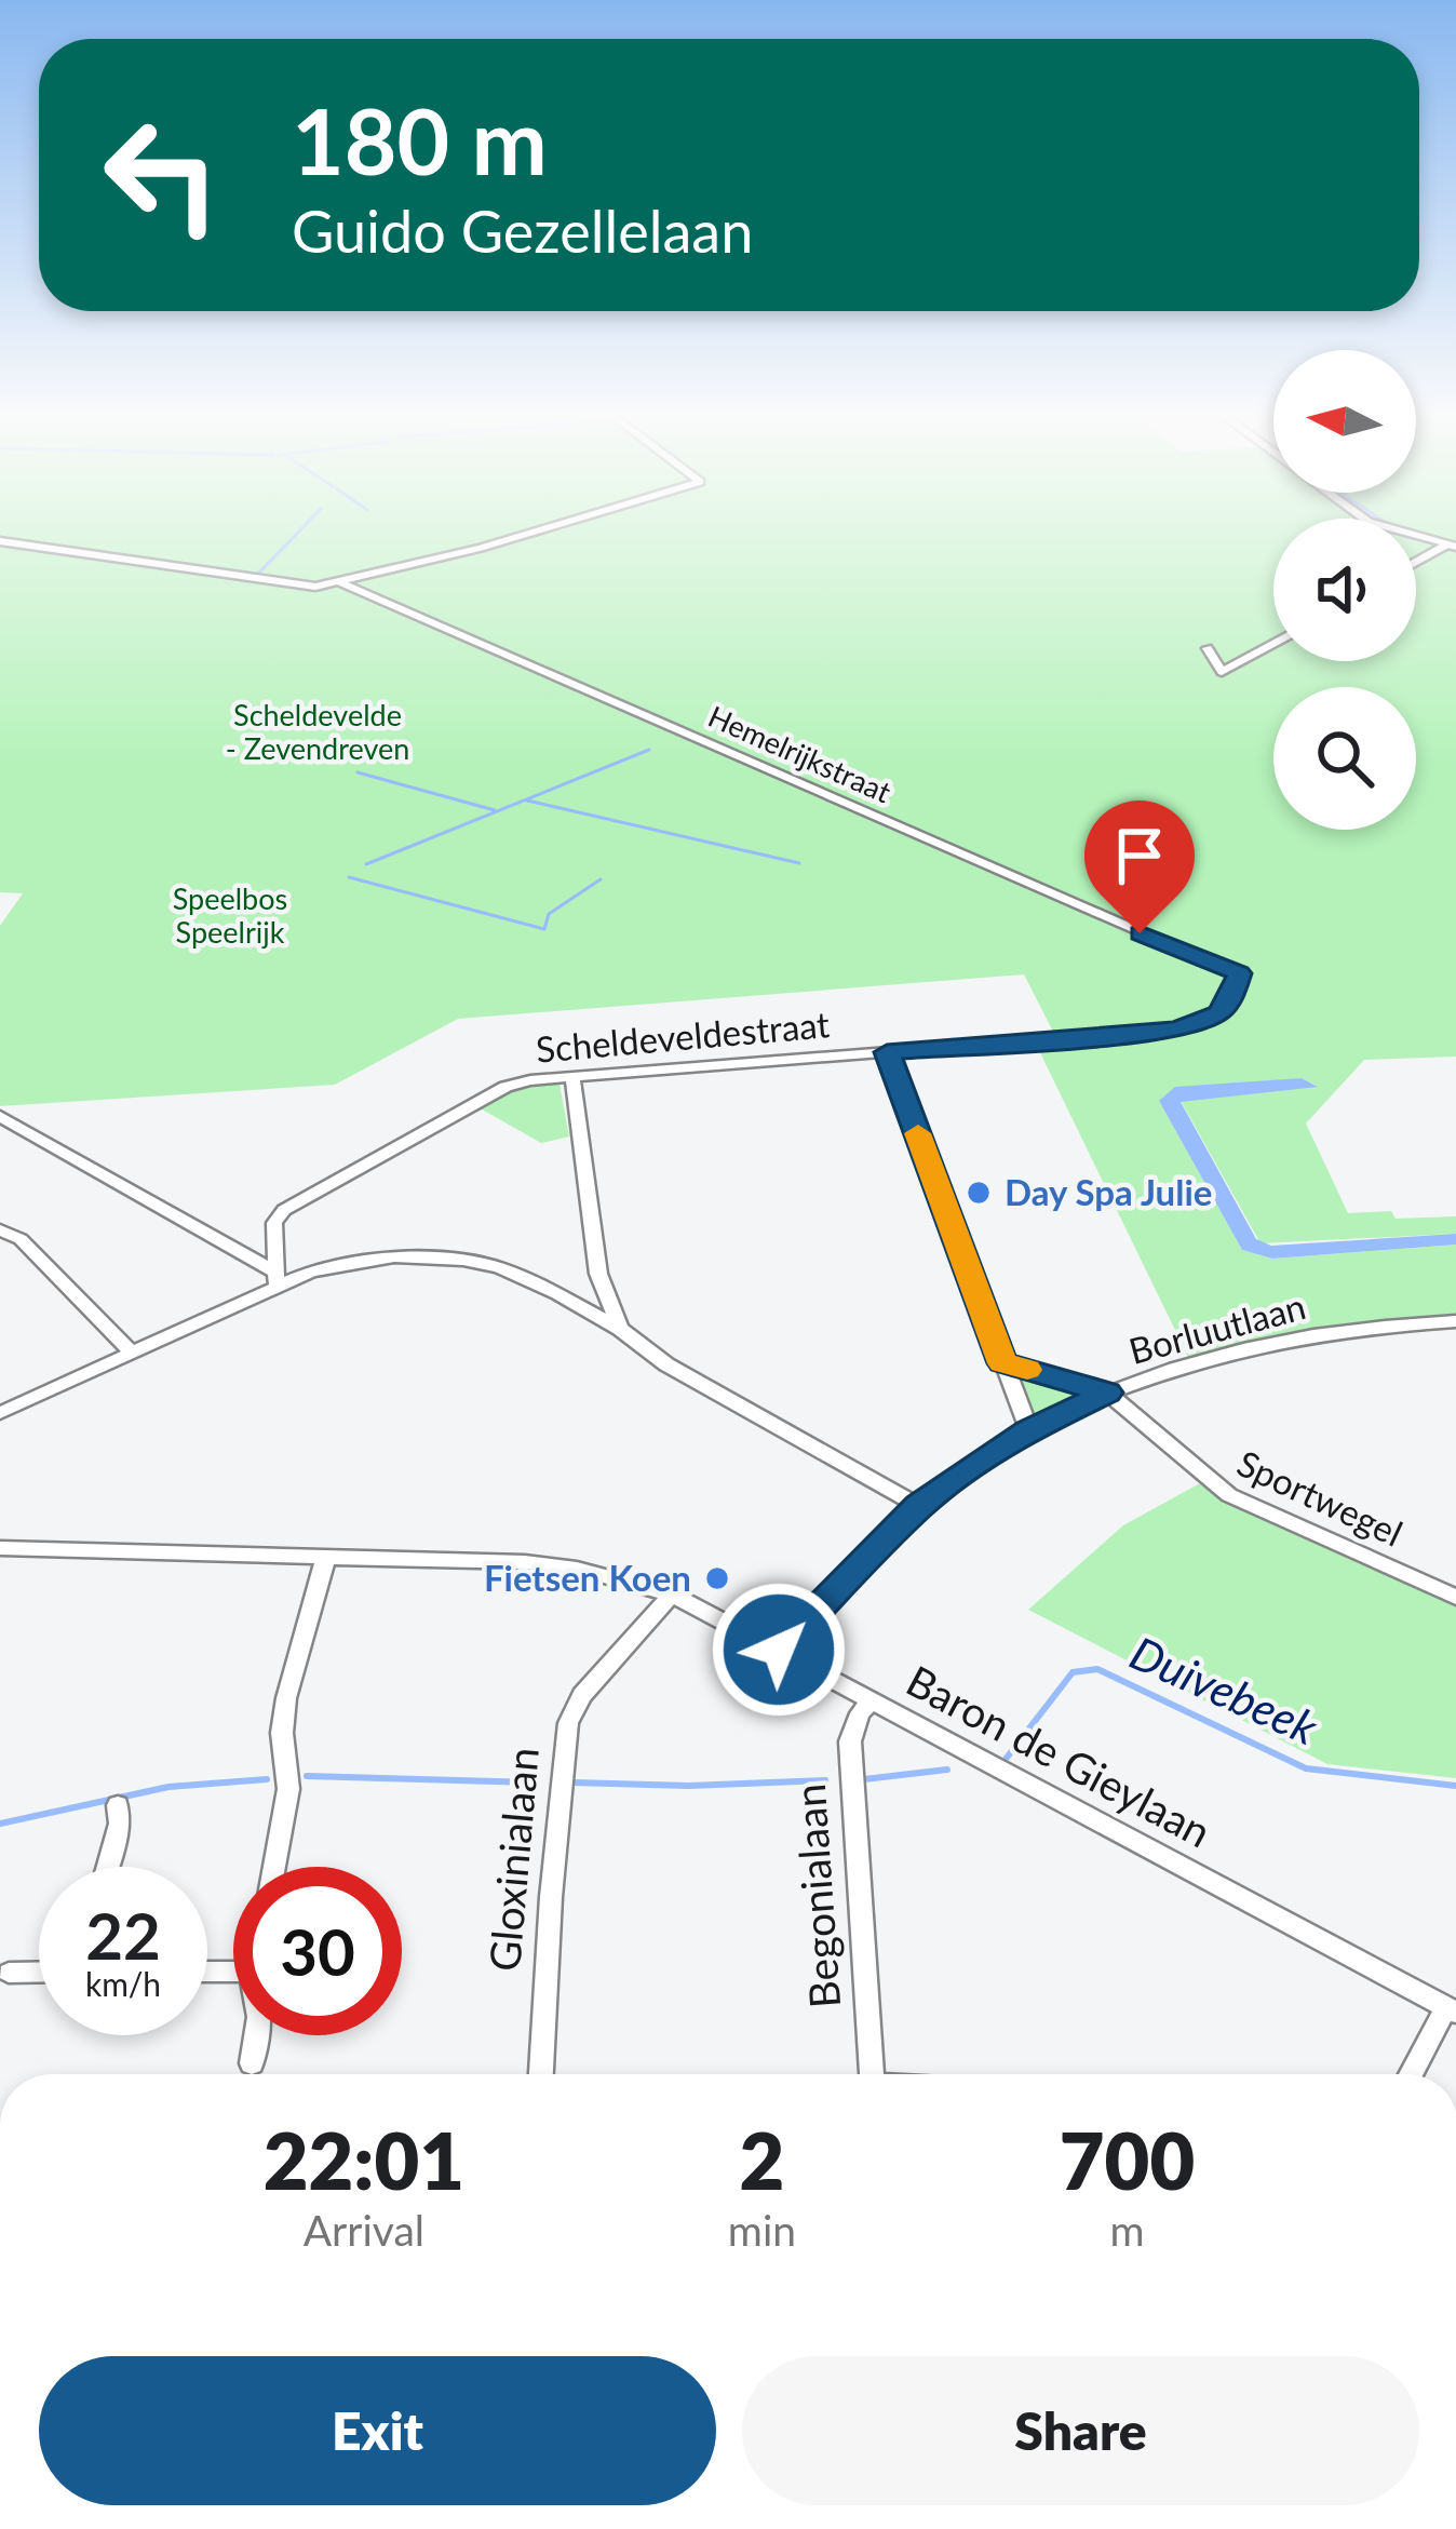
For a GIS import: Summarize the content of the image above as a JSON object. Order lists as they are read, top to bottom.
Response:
{
  "streets": {
    "street": [
      "Hemelrijkstraat",
      "Scheldeveldestraat",
      "Borluutlaan",
      "Sportwegel",
      "Baron de Gieylaan",
      "Gloxinialaan",
      "Begonialaan"
    ]
  },
  "crossings": [
    ["Hemelrijkstraat", "Scheldeveldestraat"],
    ["Borluutlaan", "Sportwegel"],
    ["Borluutlaan", "Baron de Gieylaan"],
    ["Baron de Gieylaan", "Gloxinialaan"],
    ["Baron de Gieylaan", "Begonialaan"]
  ],
  "water": ["Duivebeek"],
  "parks": ["Scheldevelde - Zevendreven", "Speelbos Speelrijk"],
  "places": ["Day Spa Julie", "Fietsen Koen"],
  "north": "left",
  "page": {
    "turn": ["180 m", "Guido Gezellelaan"],
    "speed": "22 km/h",
    "limit": "30",
    "eta": [
      "22:01",
      "Arrival",
      "2",
      "min",
      "700",
      "m"
    ],
    "buttons": ["Exit", "Share"]
  }
}
